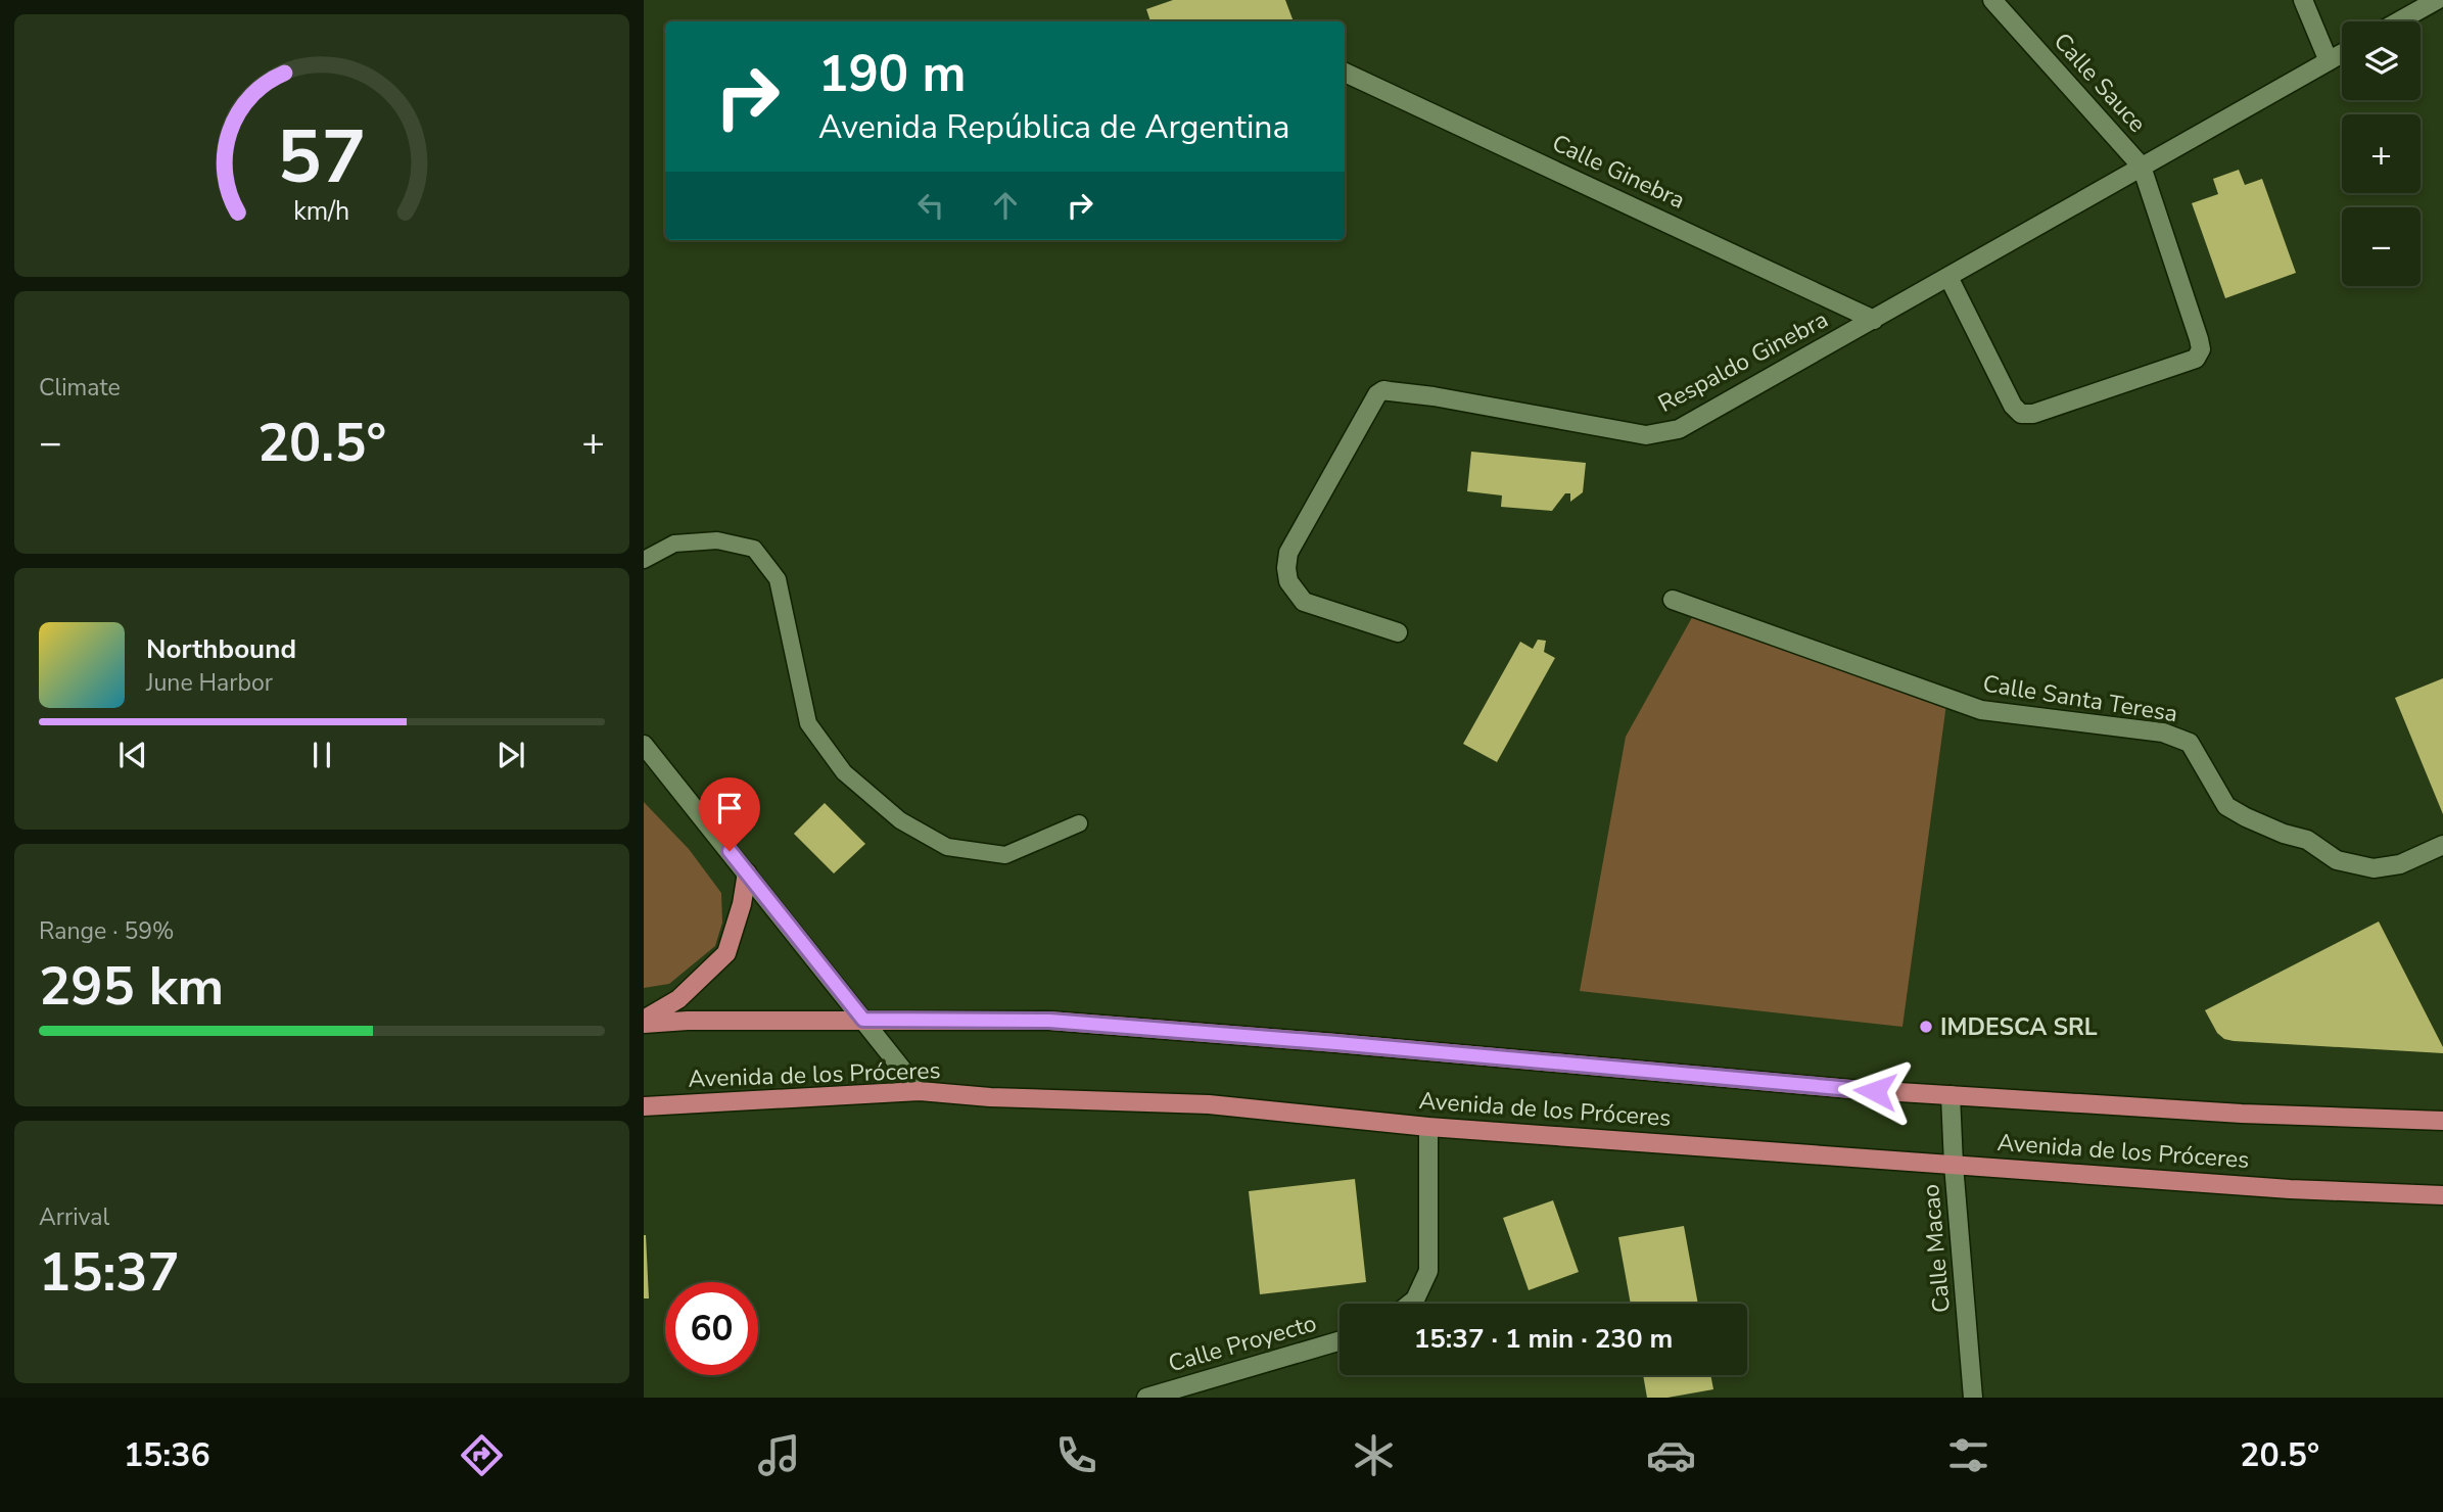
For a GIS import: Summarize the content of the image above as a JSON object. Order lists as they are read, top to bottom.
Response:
{
  "streets": {
    "main road": ["Avenida de los Próceres"],
    "street": [
      "Calle Sauce",
      "Calle Ginebra",
      "Respaldo Ginebra",
      "Calle Santa Teresa",
      "Calle Macao",
      "Calle Proyecto"
    ]
  },
  "crossings": [
    ["Calle Sauce", "Respaldo Ginebra"],
    ["Calle Ginebra", "Respaldo Ginebra"],
    ["Avenida de los Próceres", "Calle Macao"]
  ],
  "places": ["IMDESCA SRL"],
  "page": {
    "map_buttons": ["+", "−"],
    "turn": ["190 m", "Avenida República de Argentina"],
    "tile": [
      "Climate",
      ["Range · 59%", "295 km"],
      ["Arrival", "15:37"]
    ],
    "heat": ["−", "20.5°", "+"],
    "song": ["Northbound", "June Harbor"],
    "limit": "60",
    "trip": "15:37 · 1 min · 230 m",
    "tabs": ["15:36", "20.5°"],
    "gauge": ["57", "km/h"]
  }
}
